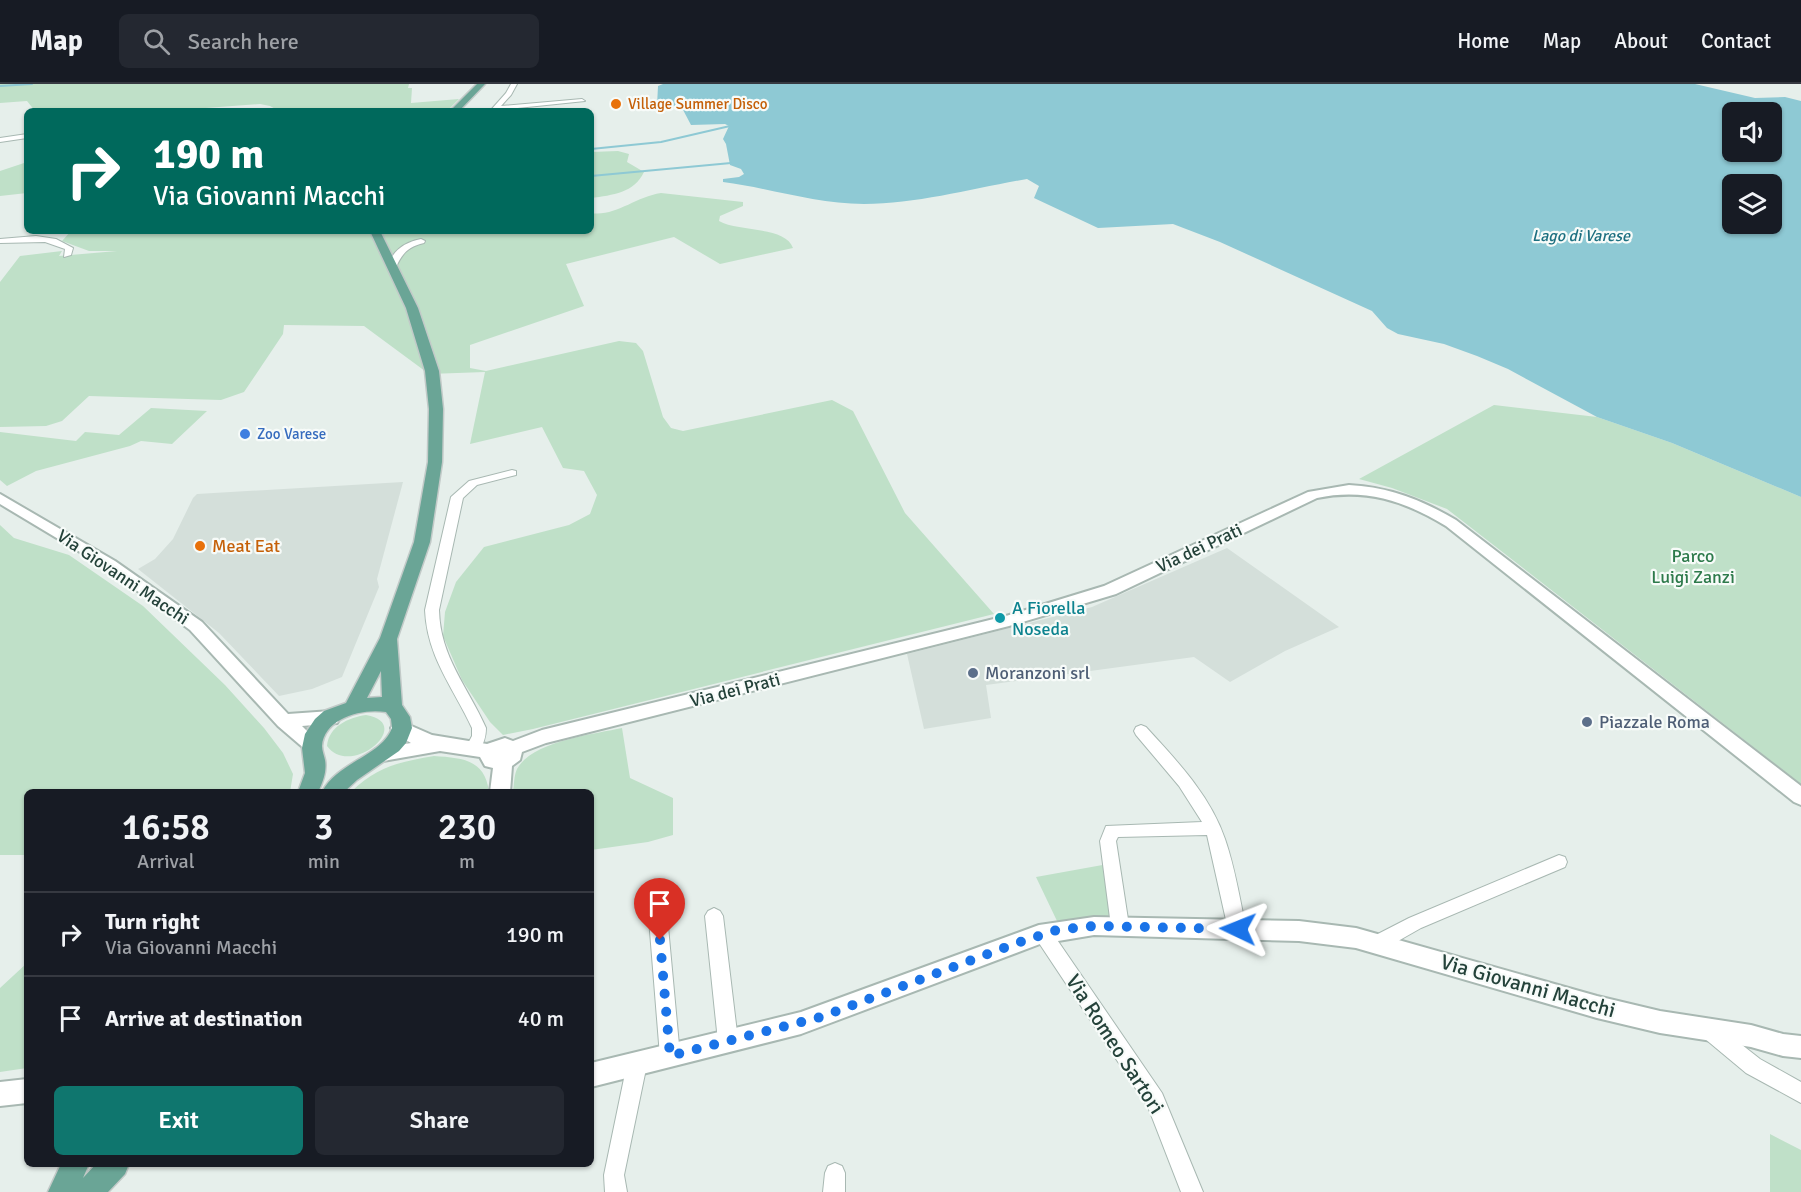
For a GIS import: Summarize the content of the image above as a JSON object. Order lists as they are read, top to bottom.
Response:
{
  "streets": {
    "street": ["Via dei Prati", "Via Giovanni Macchi", "Via Romeo Sartori"]
  },
  "crossings": [
    ["Via Giovanni Macchi", "Via Romeo Sartori"]
  ],
  "water": ["Lago di Varese"],
  "parks": ["Parco Luigi Zanzi"],
  "places": [
    "Village Summer Disco",
    "Zoo Varese",
    "Meat Eat",
    "A Fiorella Noseda",
    "Moranzoni srl",
    "Piazzale Roma"
  ],
  "page": {
    "header": "Map",
    "search": "Search here",
    "nav": [
      "Home",
      "Map",
      "About",
      "Contact"
    ],
    "turn": ["190 m", "Via Giovanni Macchi"],
    "eta": [
      "16:58",
      "Arrival",
      "3",
      "min",
      "230",
      "m"
    ],
    "list": [
      {
        "name": "Turn right",
        "note": "Via Giovanni Macchi",
        "value": "190 m"
      },
      {
        "name": "Arrive at destination",
        "value": "40 m"
      }
    ],
    "buttons": ["Exit", "Share"]
  }
}
